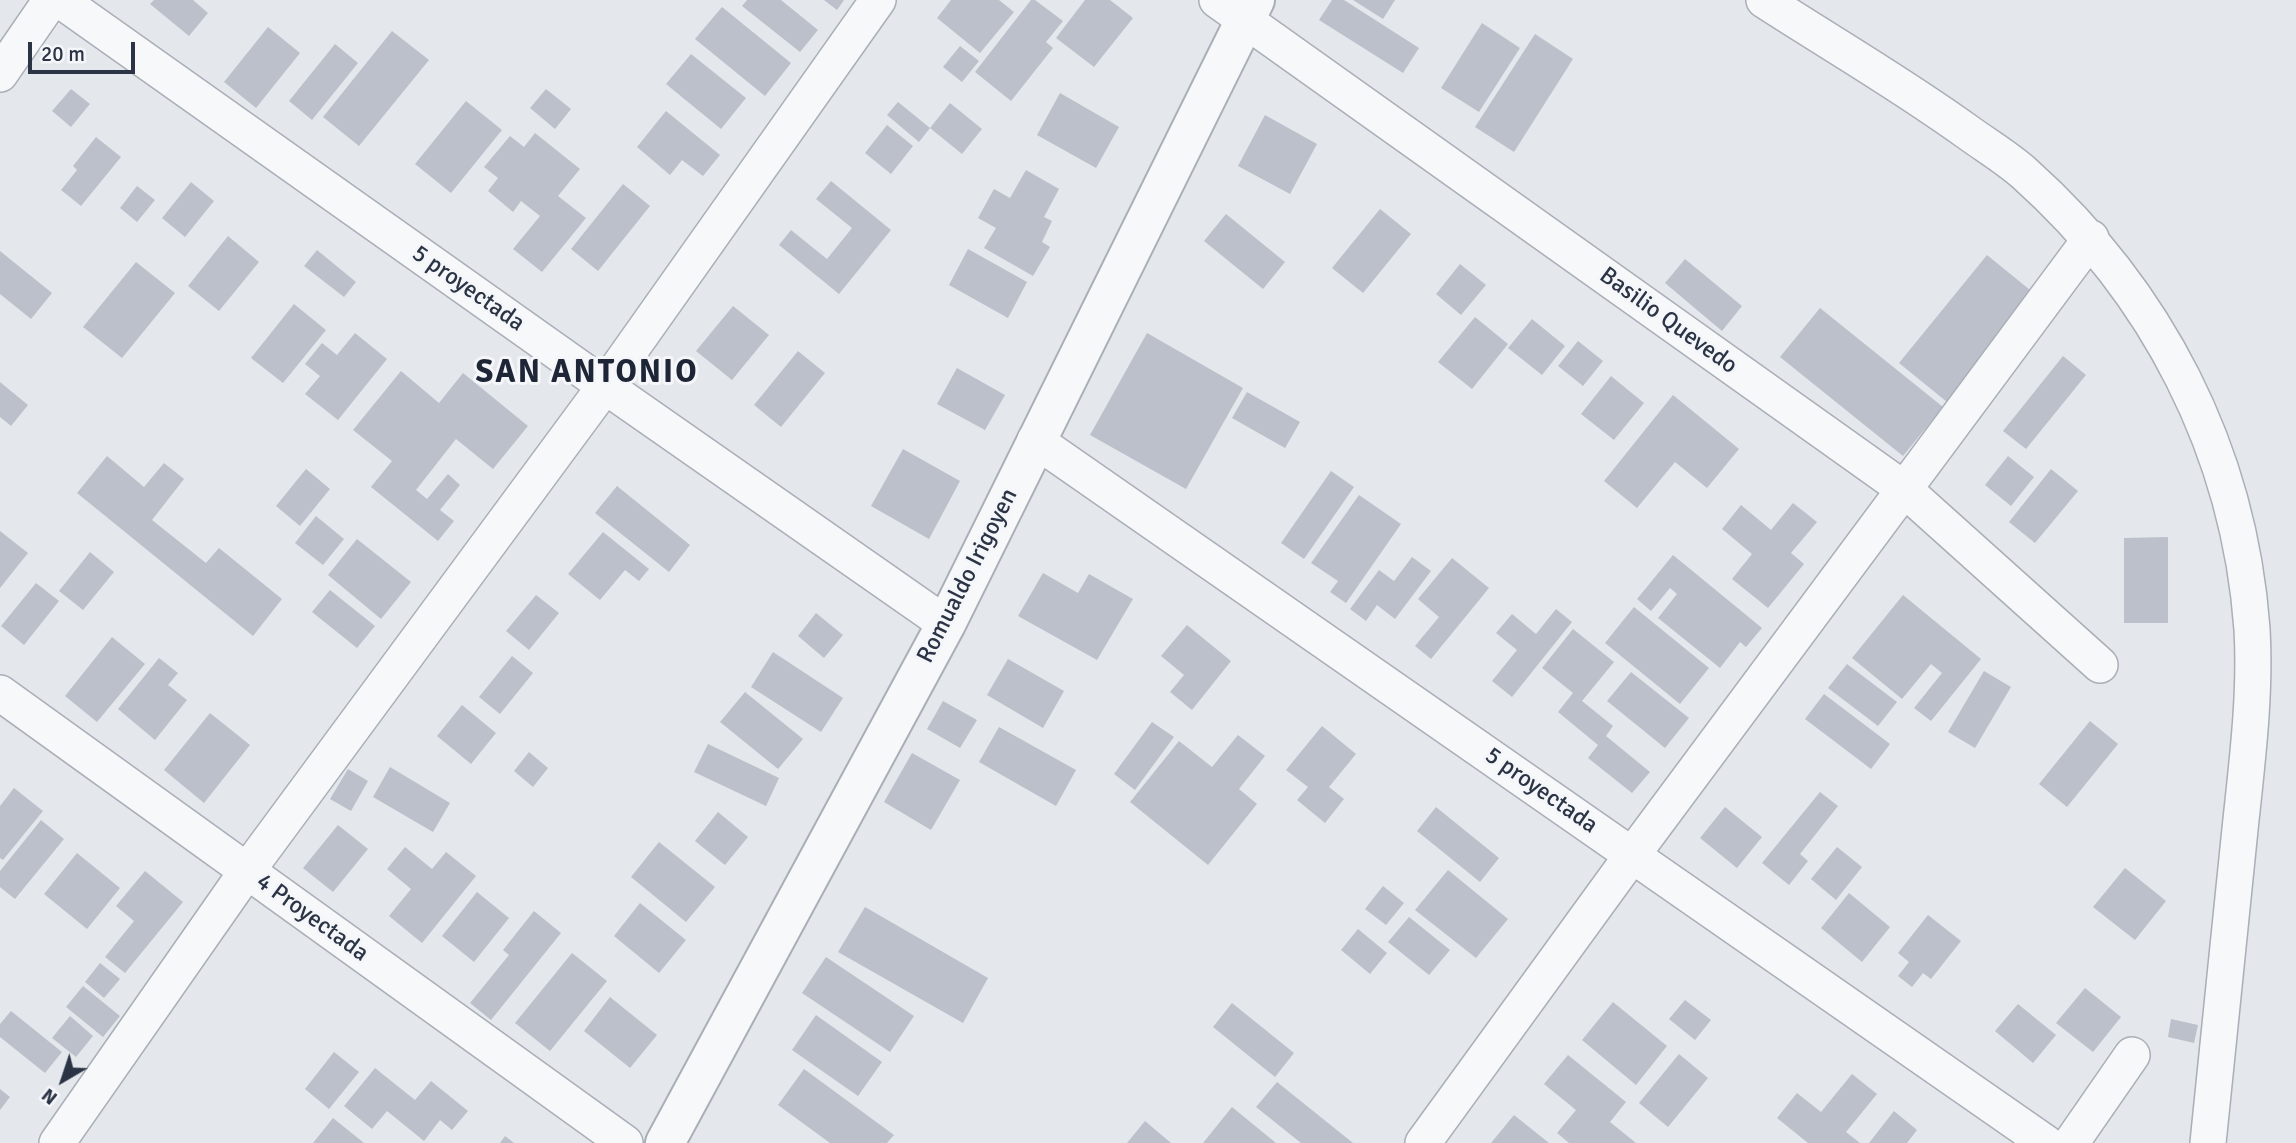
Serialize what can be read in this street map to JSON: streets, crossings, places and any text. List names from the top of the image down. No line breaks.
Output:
{"streets":{"street":["5 proyectada","Basilio Quevedo","Romualdo Irigoyen","4 Proyectada"]},"crossings":[["5 proyectada","Romualdo Irigoyen"],["Basilio Quevedo","Romualdo Irigoyen"]],"districts":["SAN ANTONIO"],"scale_bar":"20 m","north":"bottom left"}
